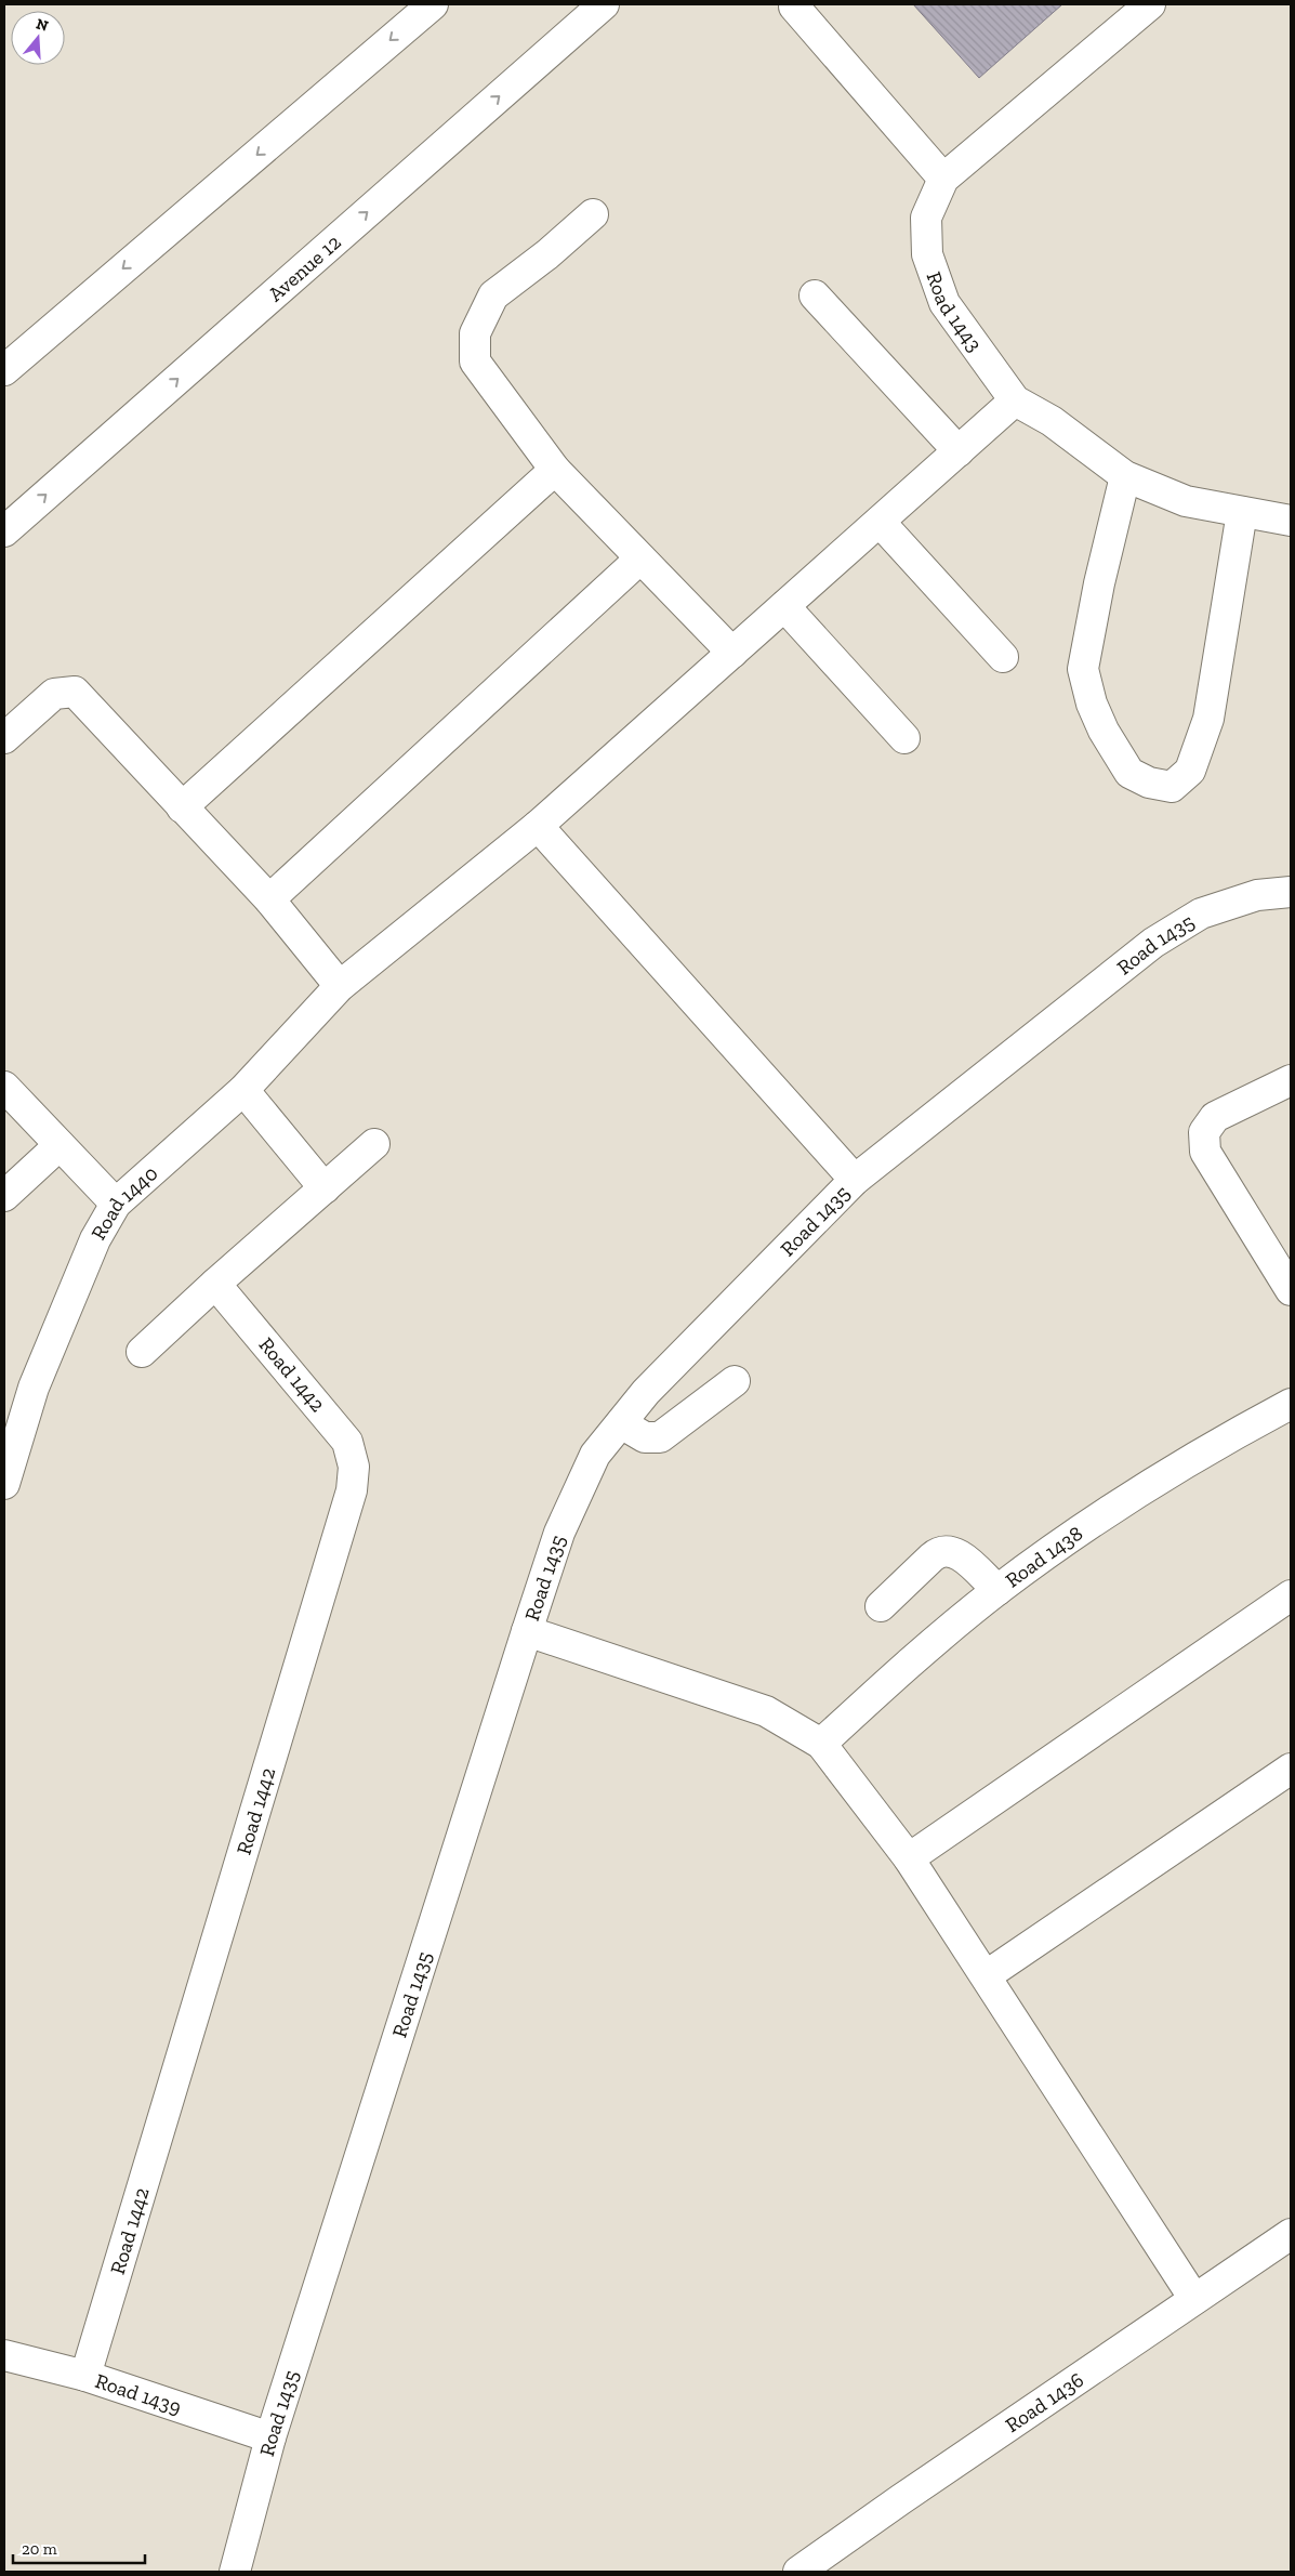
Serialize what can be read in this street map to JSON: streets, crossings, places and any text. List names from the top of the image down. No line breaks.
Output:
{"streets":{"street":["Avenue 12","Road 1443","Road 1435","Road 1440","Road 1442","Road 1438","Road 1439","Road 1436"]},"crossings":[["Road 1443","Road 1440"],["Road 1435","Road 1439"],["Road 1442","Road 1439"]],"scale_bar":"20 m","north":"top"}
